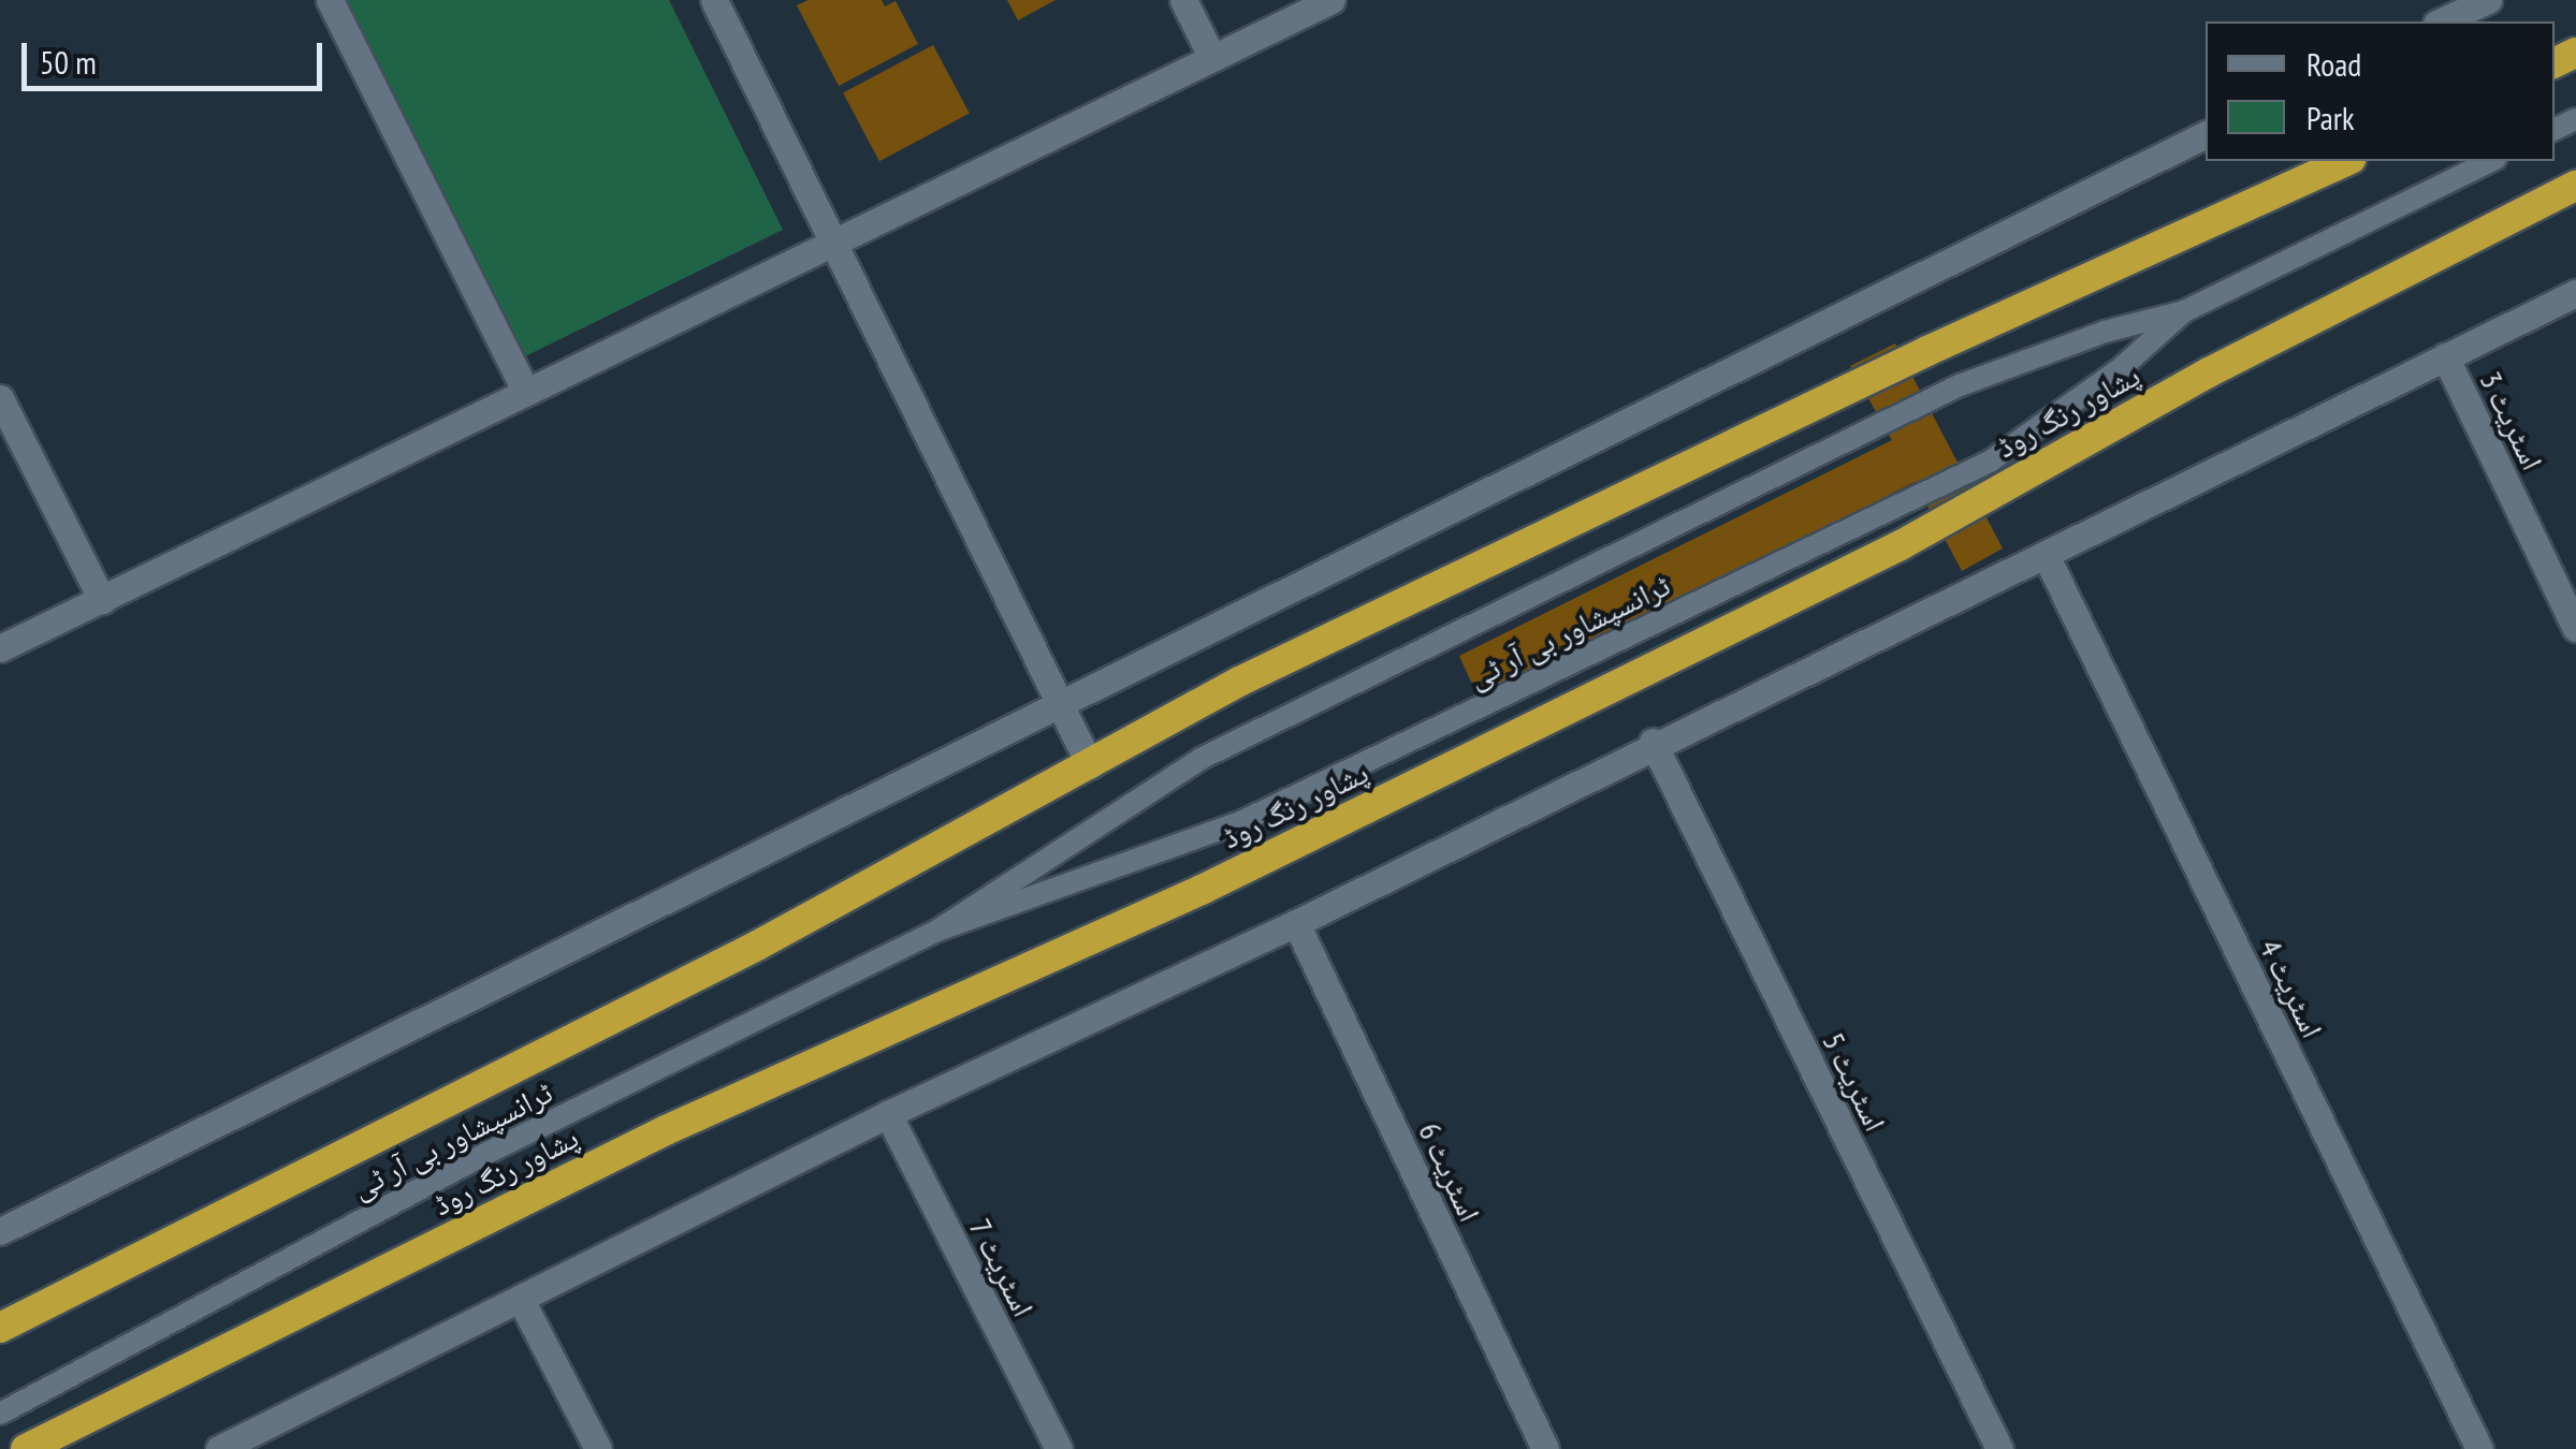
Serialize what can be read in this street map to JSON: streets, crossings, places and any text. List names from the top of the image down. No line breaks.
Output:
{"streets":{"highway":["پشاور رنگ روڈ"],"street":["اسٹریٹ 3","اسٹریٹ 4","اسٹریٹ 5","اسٹریٹ 6","اسٹریٹ 7"],"lane":["ٹرانسپشاور بی آر ٹی"]},"legend":["Road","Park"],"scale_bar":"50 m"}
